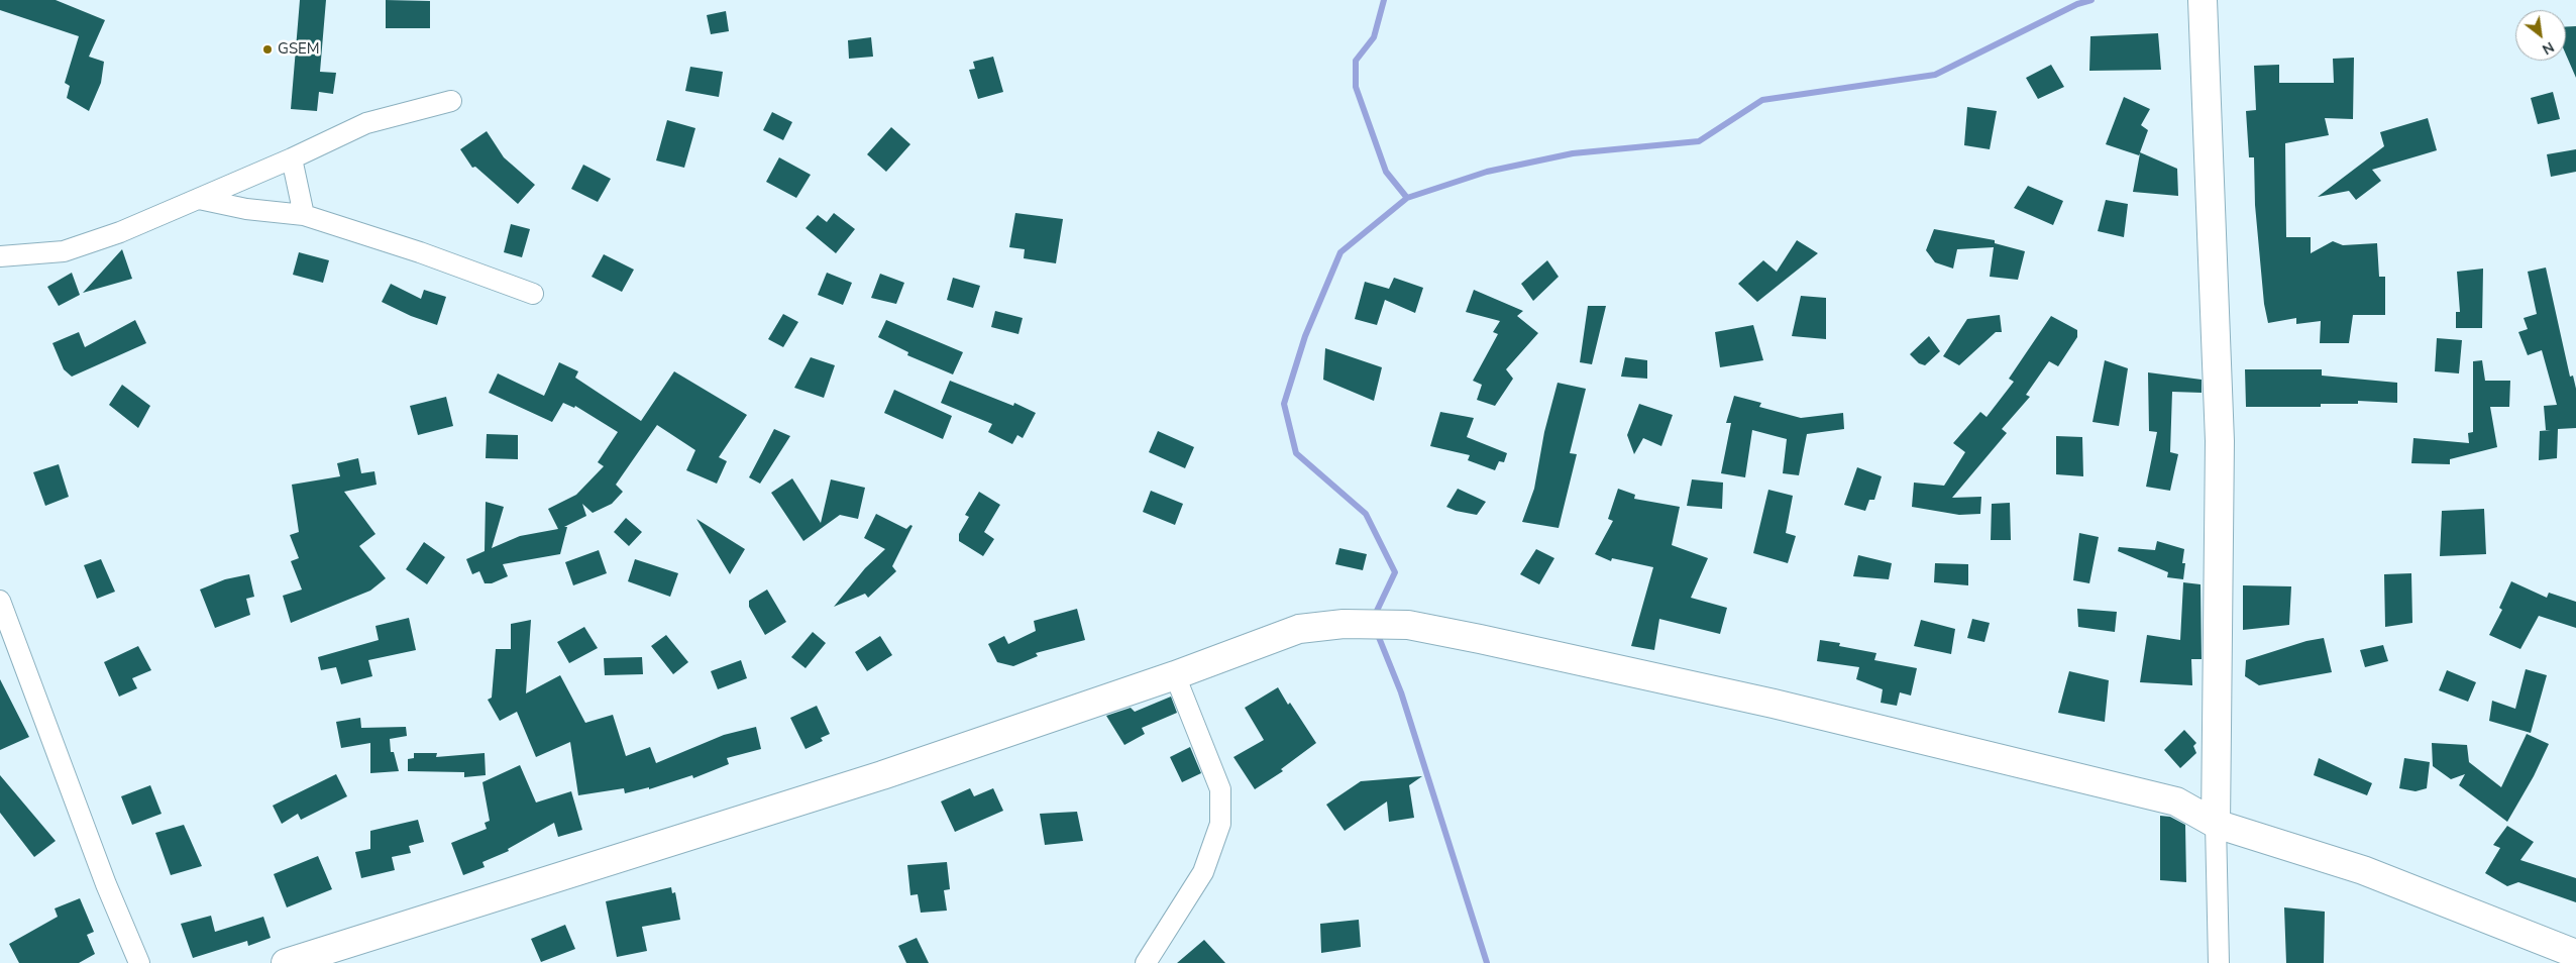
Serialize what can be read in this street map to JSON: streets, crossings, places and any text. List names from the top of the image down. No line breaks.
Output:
{"places":["GSEM"],"north":"bottom right"}
